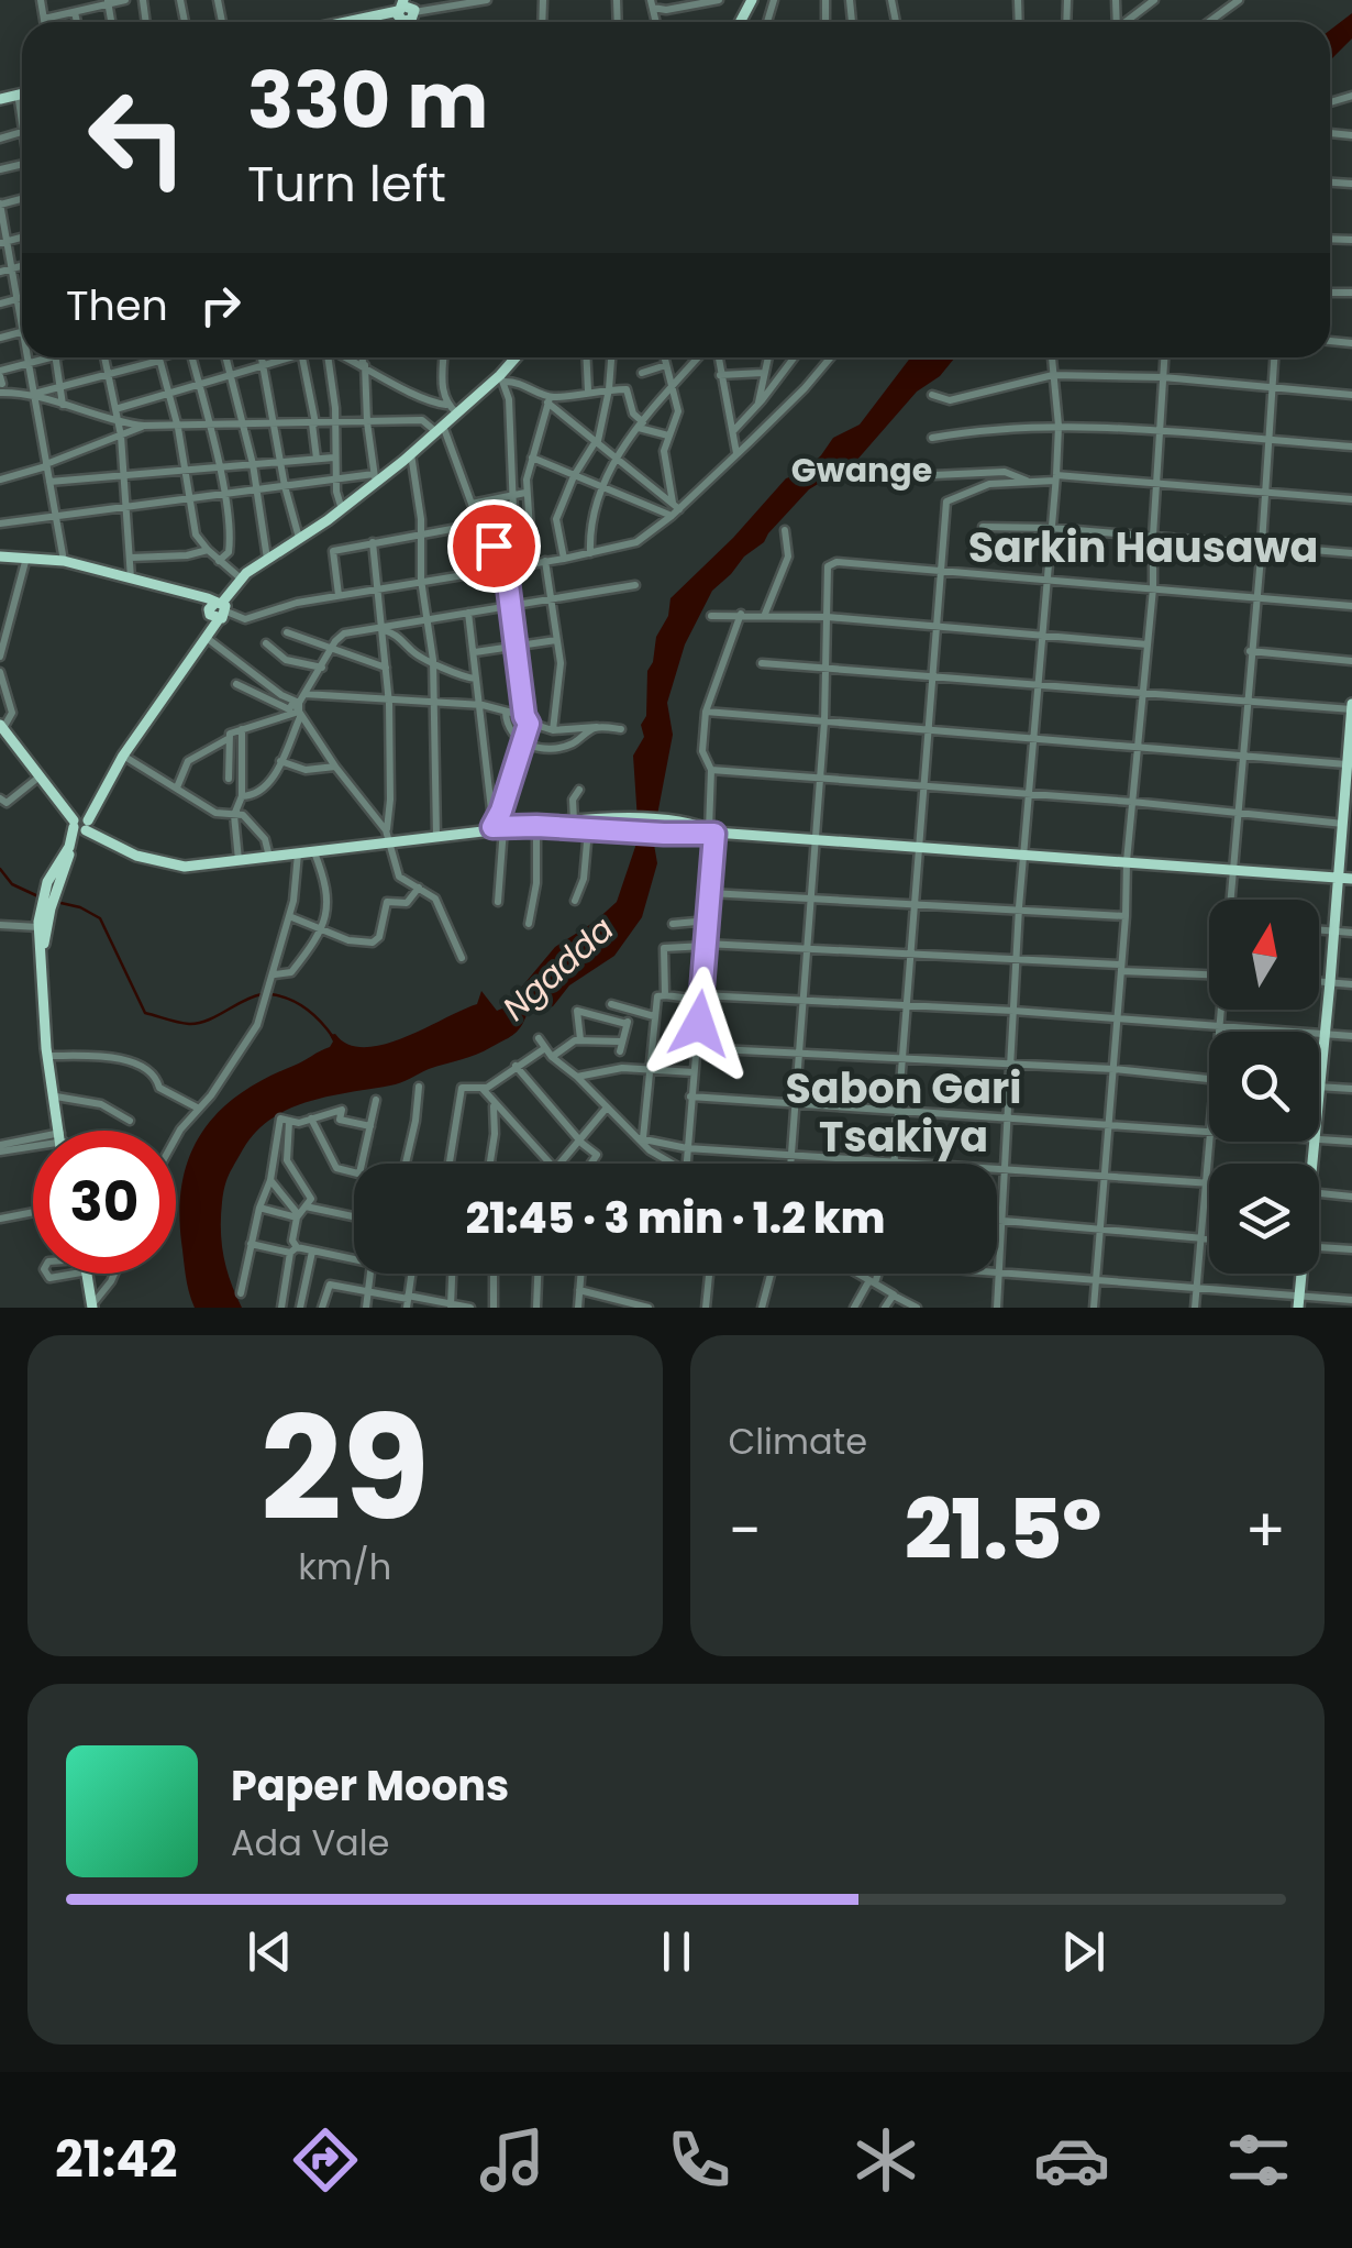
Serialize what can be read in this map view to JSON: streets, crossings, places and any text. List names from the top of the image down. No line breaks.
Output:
{"districts":["Gwange","Sarkin Hausawa","Sabon Gari Tsakiya"],"water":["Ngadda"],"north":"top","page":{"turn":["330 m","Turn left"],"then":"Then","limit":"30","trip":"21:45 · 3 min · 1.2 km","tile":[["29","km/h"],"Climate"],"heat":["−","21.5°","+"],"song":["Paper Moons","Ada Vale"],"tabs":"21:42"}}
